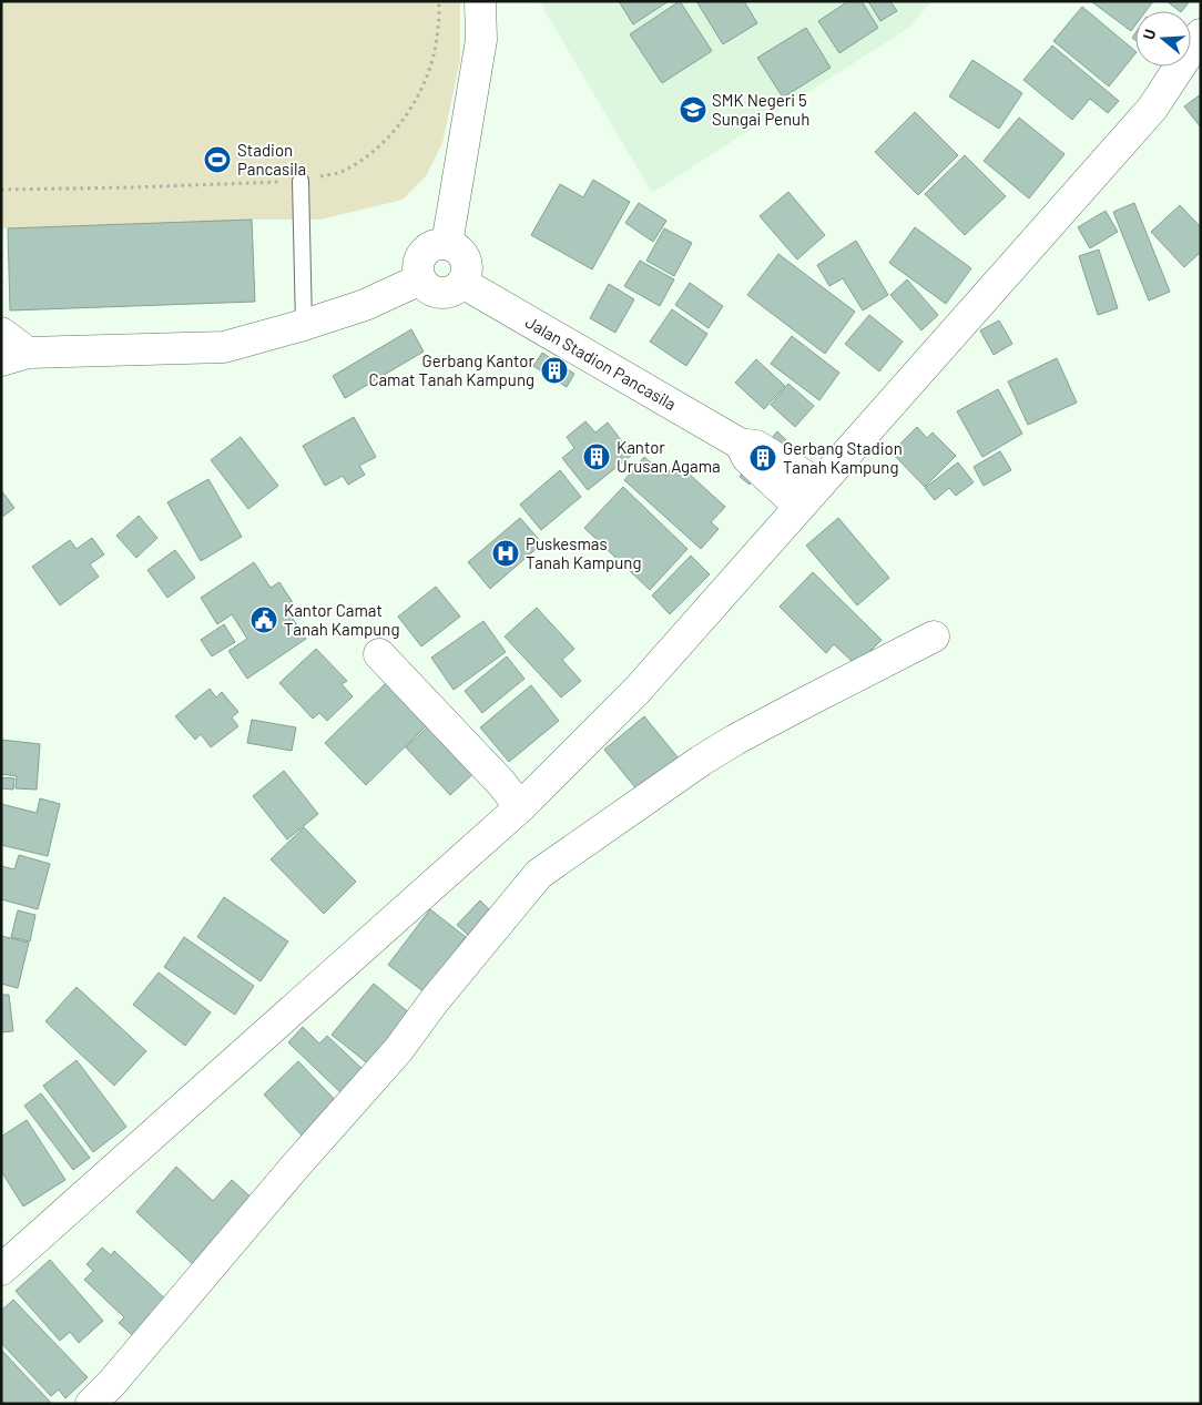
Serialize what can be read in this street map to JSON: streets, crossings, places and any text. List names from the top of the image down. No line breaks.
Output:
{"streets":{"main road":["Jalan Stadion Pancasila"]},"places":{"school or university":["SMK Negeri 5 Sungai Penuh"],"sports":["Stadion Pancasila"],"building":["Gerbang Kantor Camat Tanah Kampung","Kantor Urusan Agama","Gerbang Stadion Tanah Kampung"],"hospital":["Puskesmas Tanah Kampung"],"public building":["Kantor Camat Tanah Kampung"]},"north":"left"}
